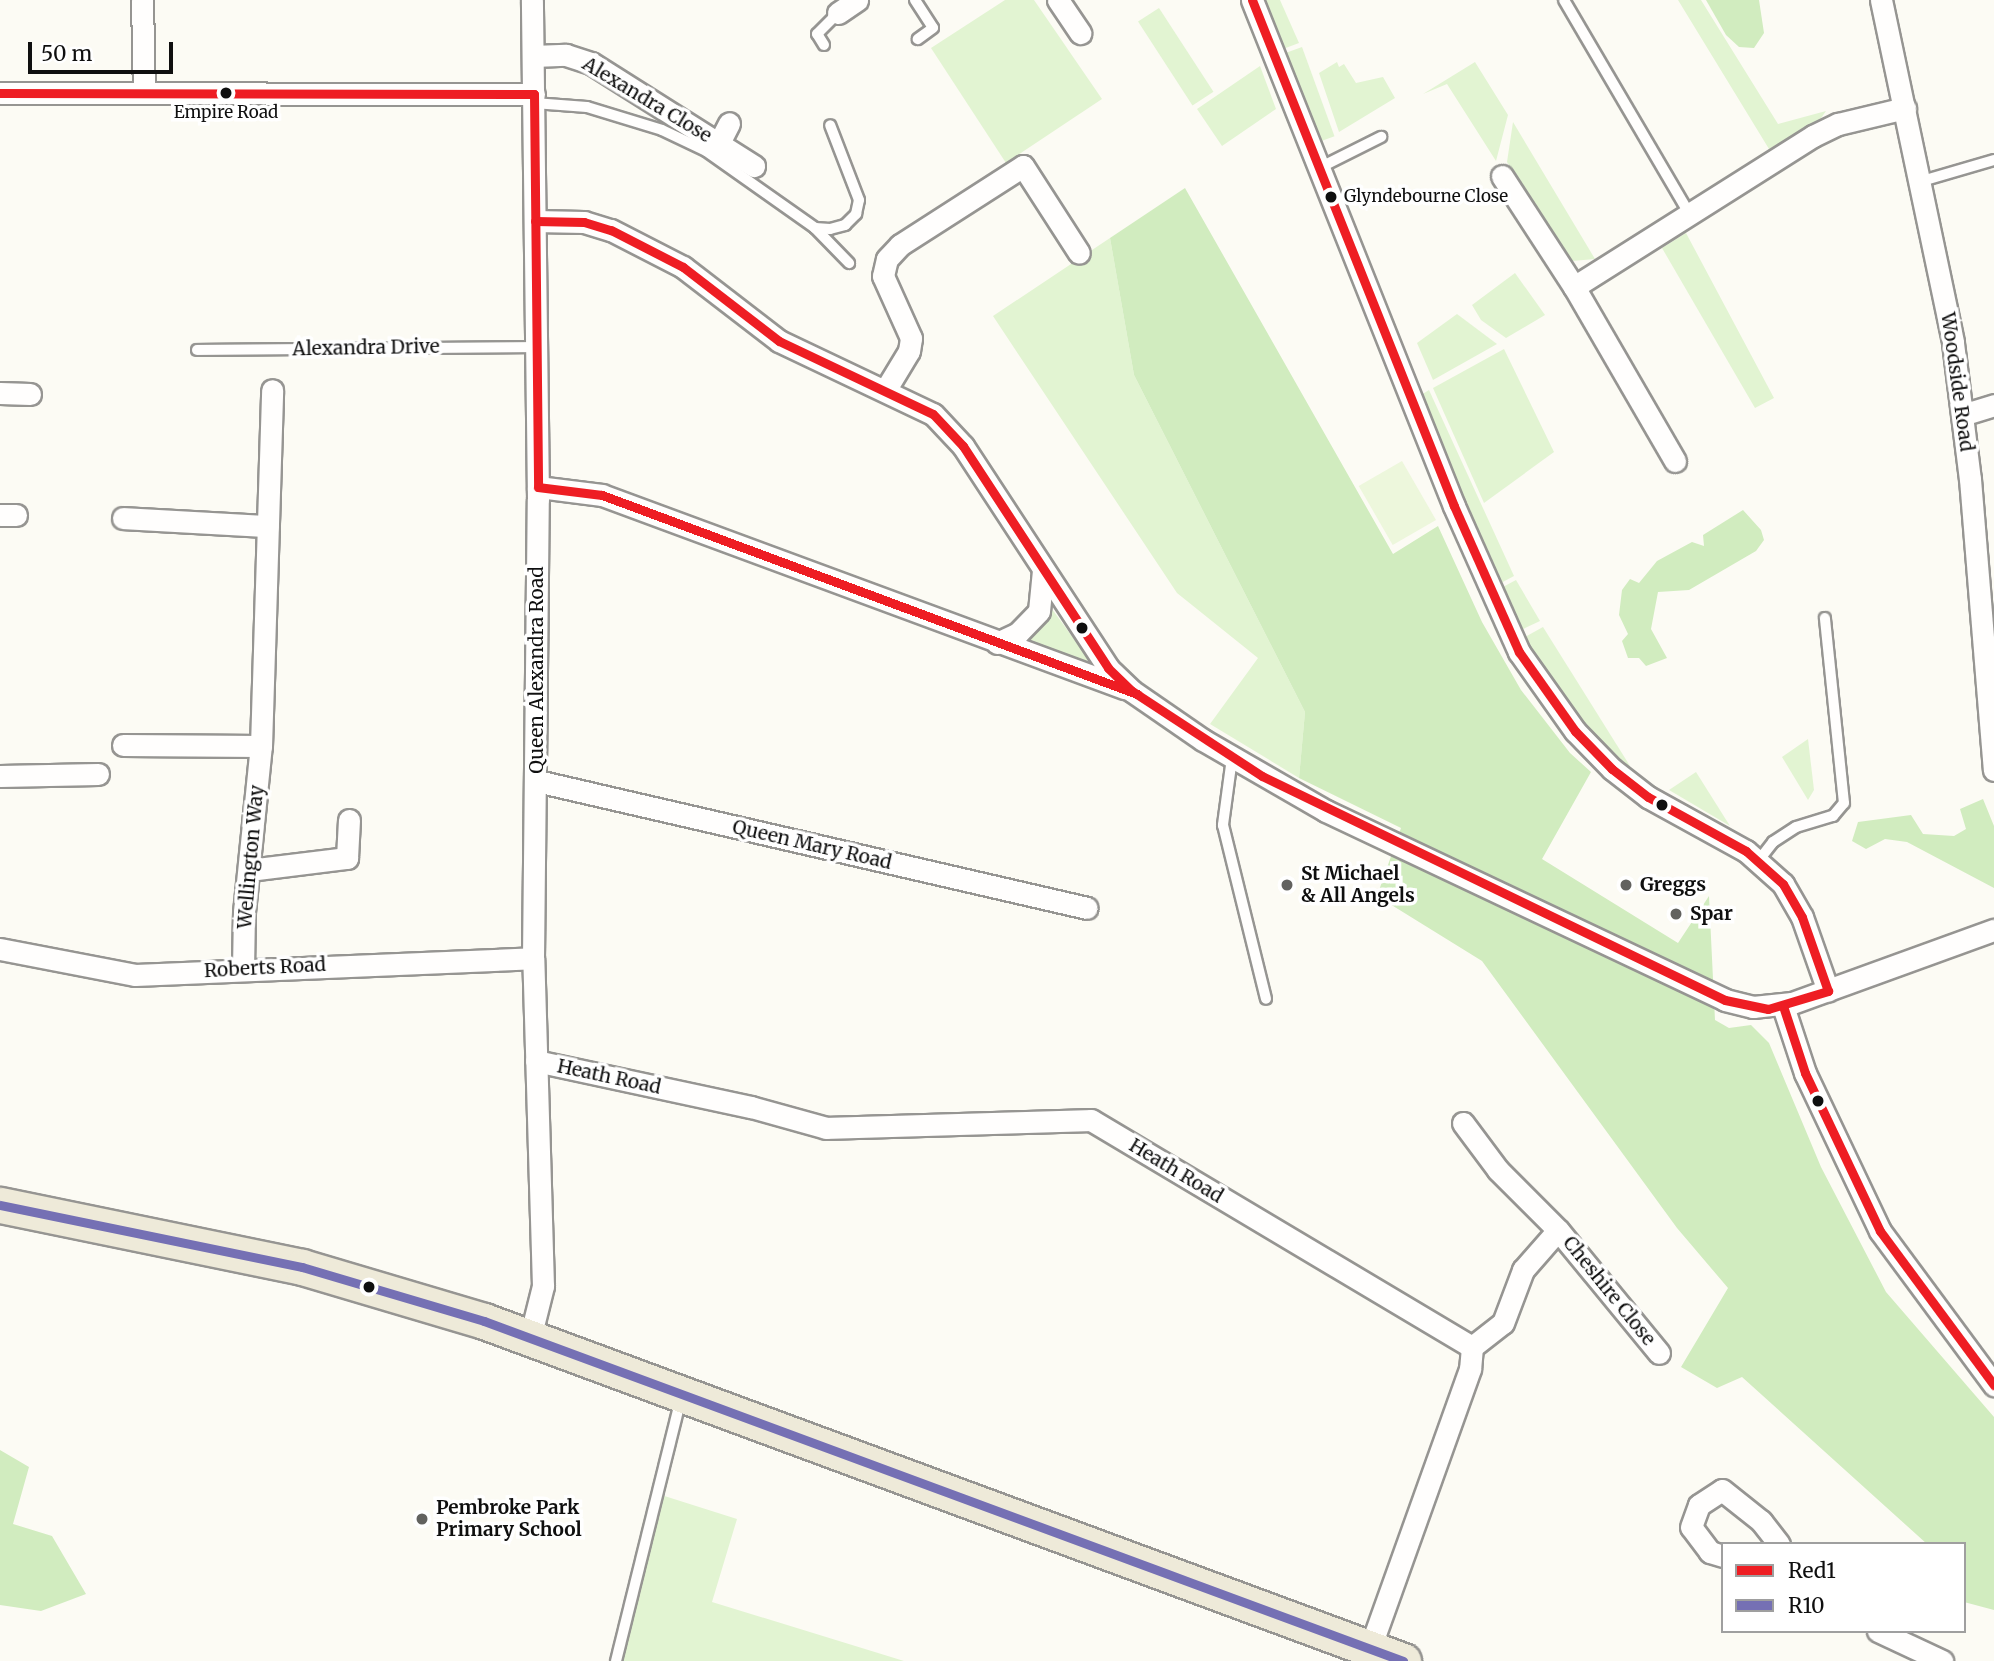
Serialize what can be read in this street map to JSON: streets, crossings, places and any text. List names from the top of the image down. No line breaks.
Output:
{"streets":{"street":["Alexandra Close","Woodside Road","Queen Alexandra Road","Queen Mary Road","Wellington Way","Roberts Road","Heath Road","Cheshire Close"],"lane":["Alexandra Drive"]},"crossings":[["Alexandra Close","Queen Alexandra Road"],["Alexandra Drive","Queen Alexandra Road"],["Queen Alexandra Road","Queen Mary Road"],["Queen Alexandra Road","Roberts Road"],["Queen Alexandra Road","Heath Road"],["Wellington Way","Roberts Road"],["Heath Road","Cheshire Close"]],"places":["Empire Road","Glyndebourne Close","St Michael & All Angels","Greggs","Spar","Pembroke Park Primary School"],"lines":["transit line Red1","transit line R10"],"legend":["Red1","R10"],"scale_bar":"50 m"}
